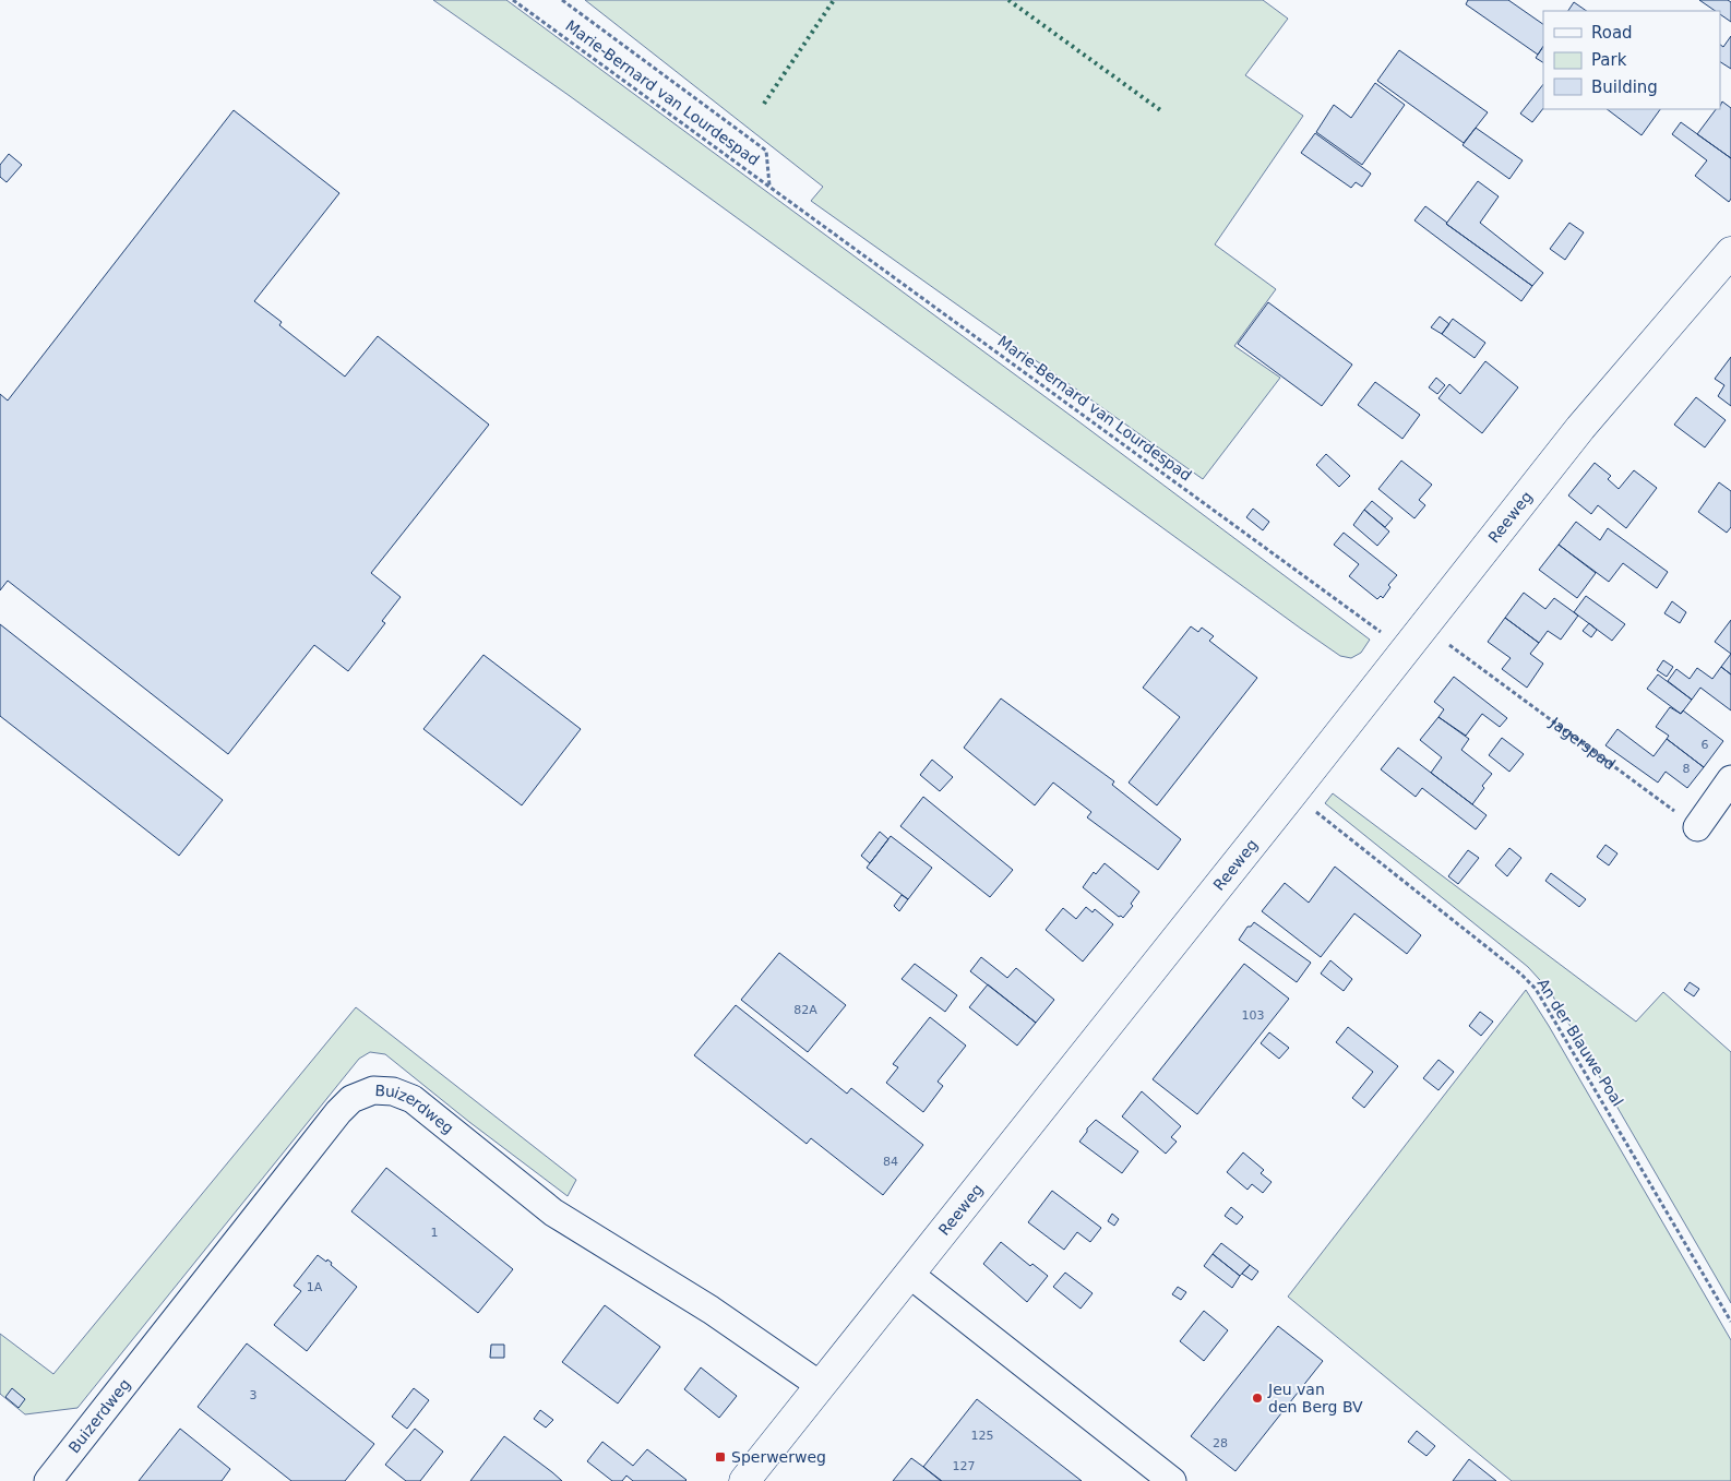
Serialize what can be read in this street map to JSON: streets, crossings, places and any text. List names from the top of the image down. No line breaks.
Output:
{"streets":{"street":["Reeweg","Buizerdweg"],"path":["Marie-Bernard van Lourdespad","Jagerspad","An der Blauwe Poal"]},"crossings":[["Marie-Bernard van Lourdespad","Reeweg"],["Reeweg","Jagerspad"],["Reeweg","An der Blauwe Poal"],["Reeweg","Buizerdweg"]],"places":{"other":["Jeu van den Berg BV"],"transit":["Sperwerweg"]},"house_numbers":["6","8","82A","103","84","1","1A","3","125","28","127"],"legend":["Road","Park","Building"]}
